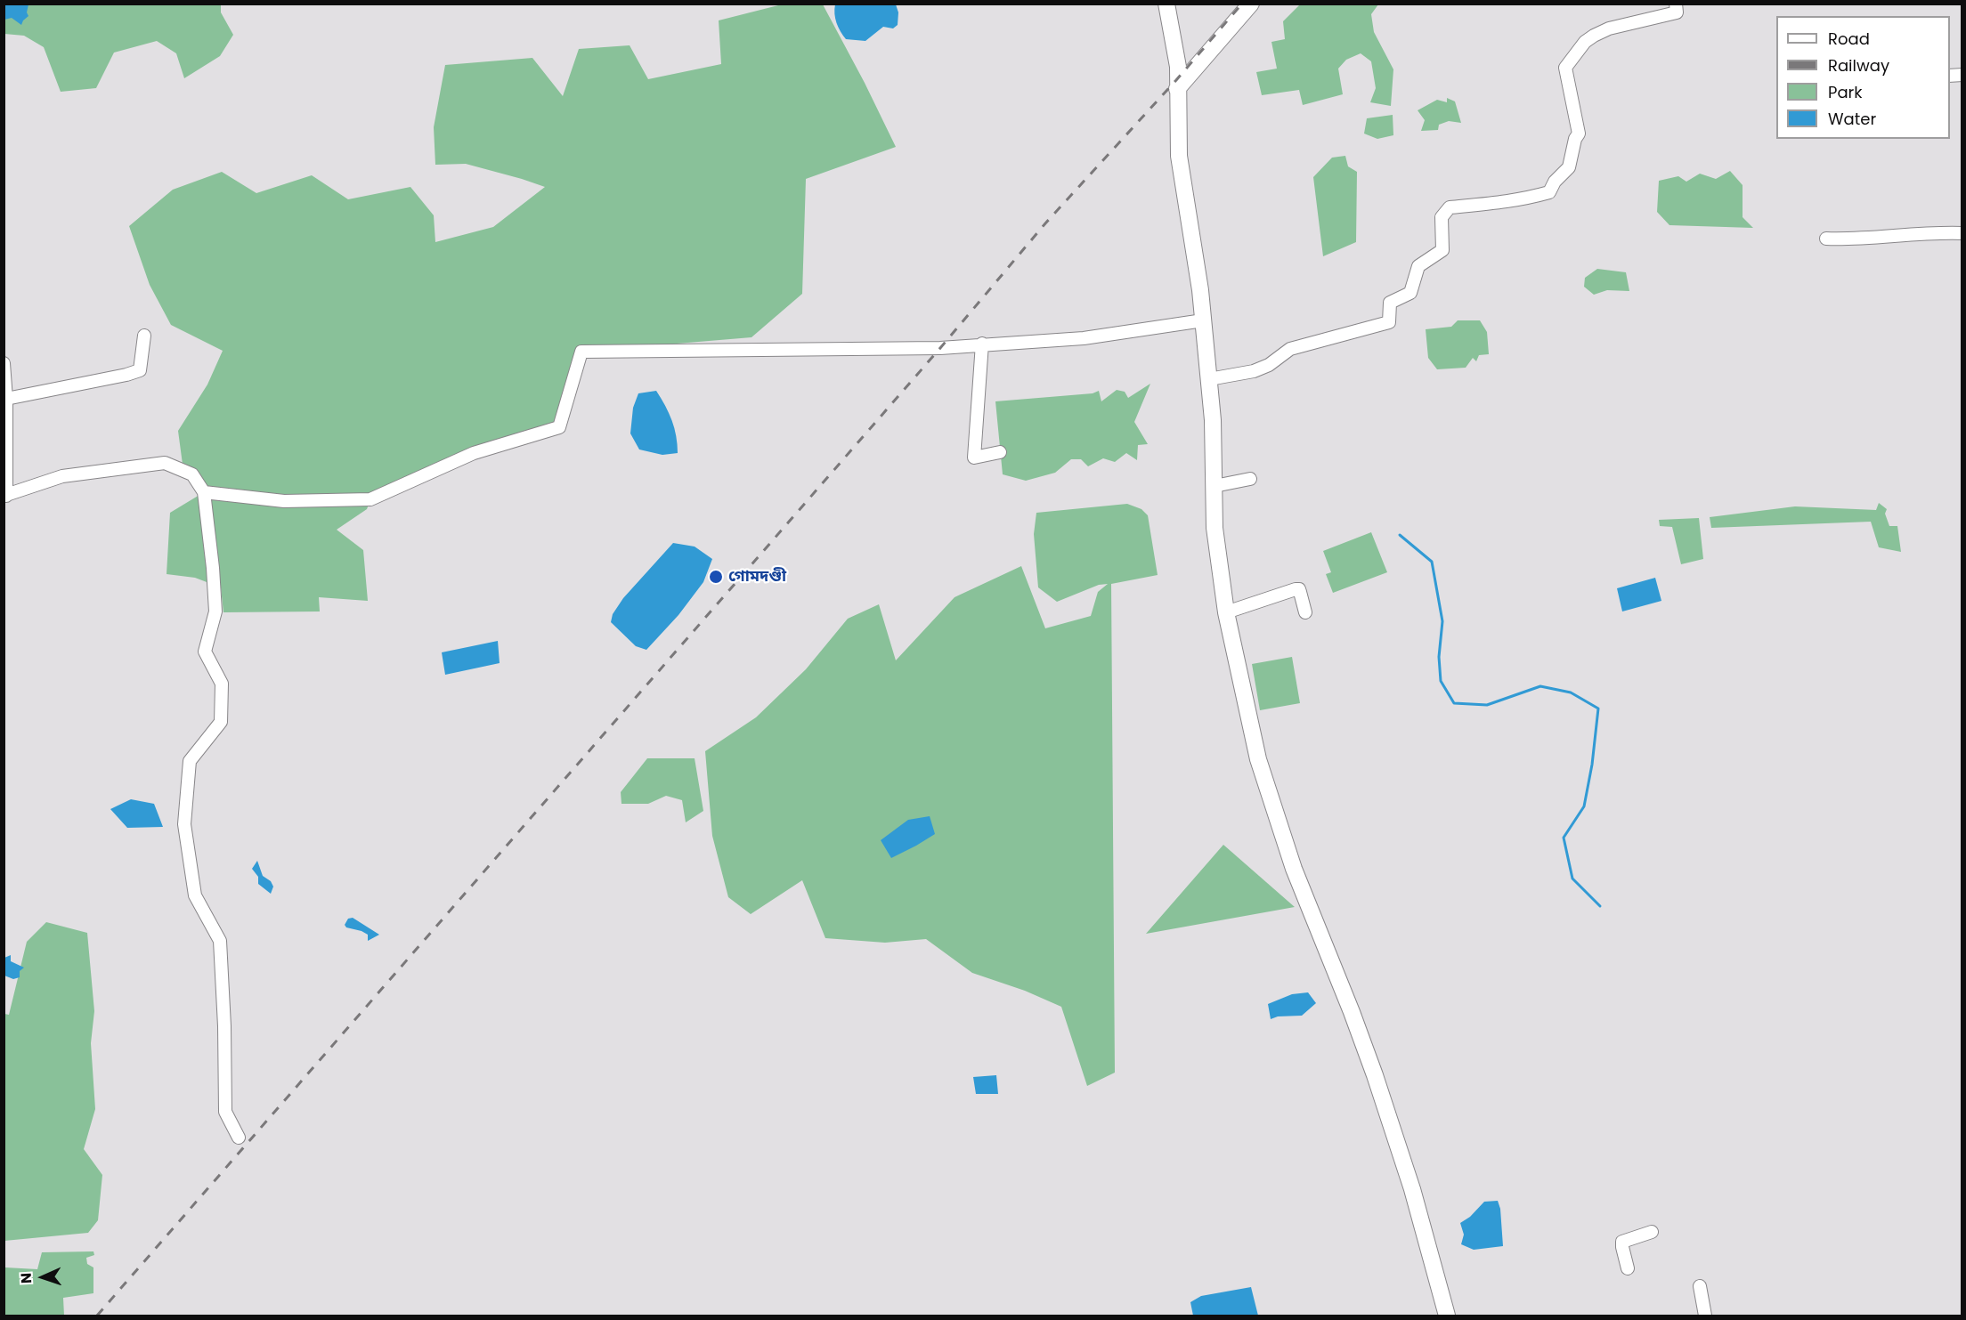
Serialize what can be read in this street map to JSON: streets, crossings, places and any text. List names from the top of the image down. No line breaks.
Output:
{"places":["গোমদণ্ডী"],"legend":["Road","Railway","Park","Water"],"north":"left"}
